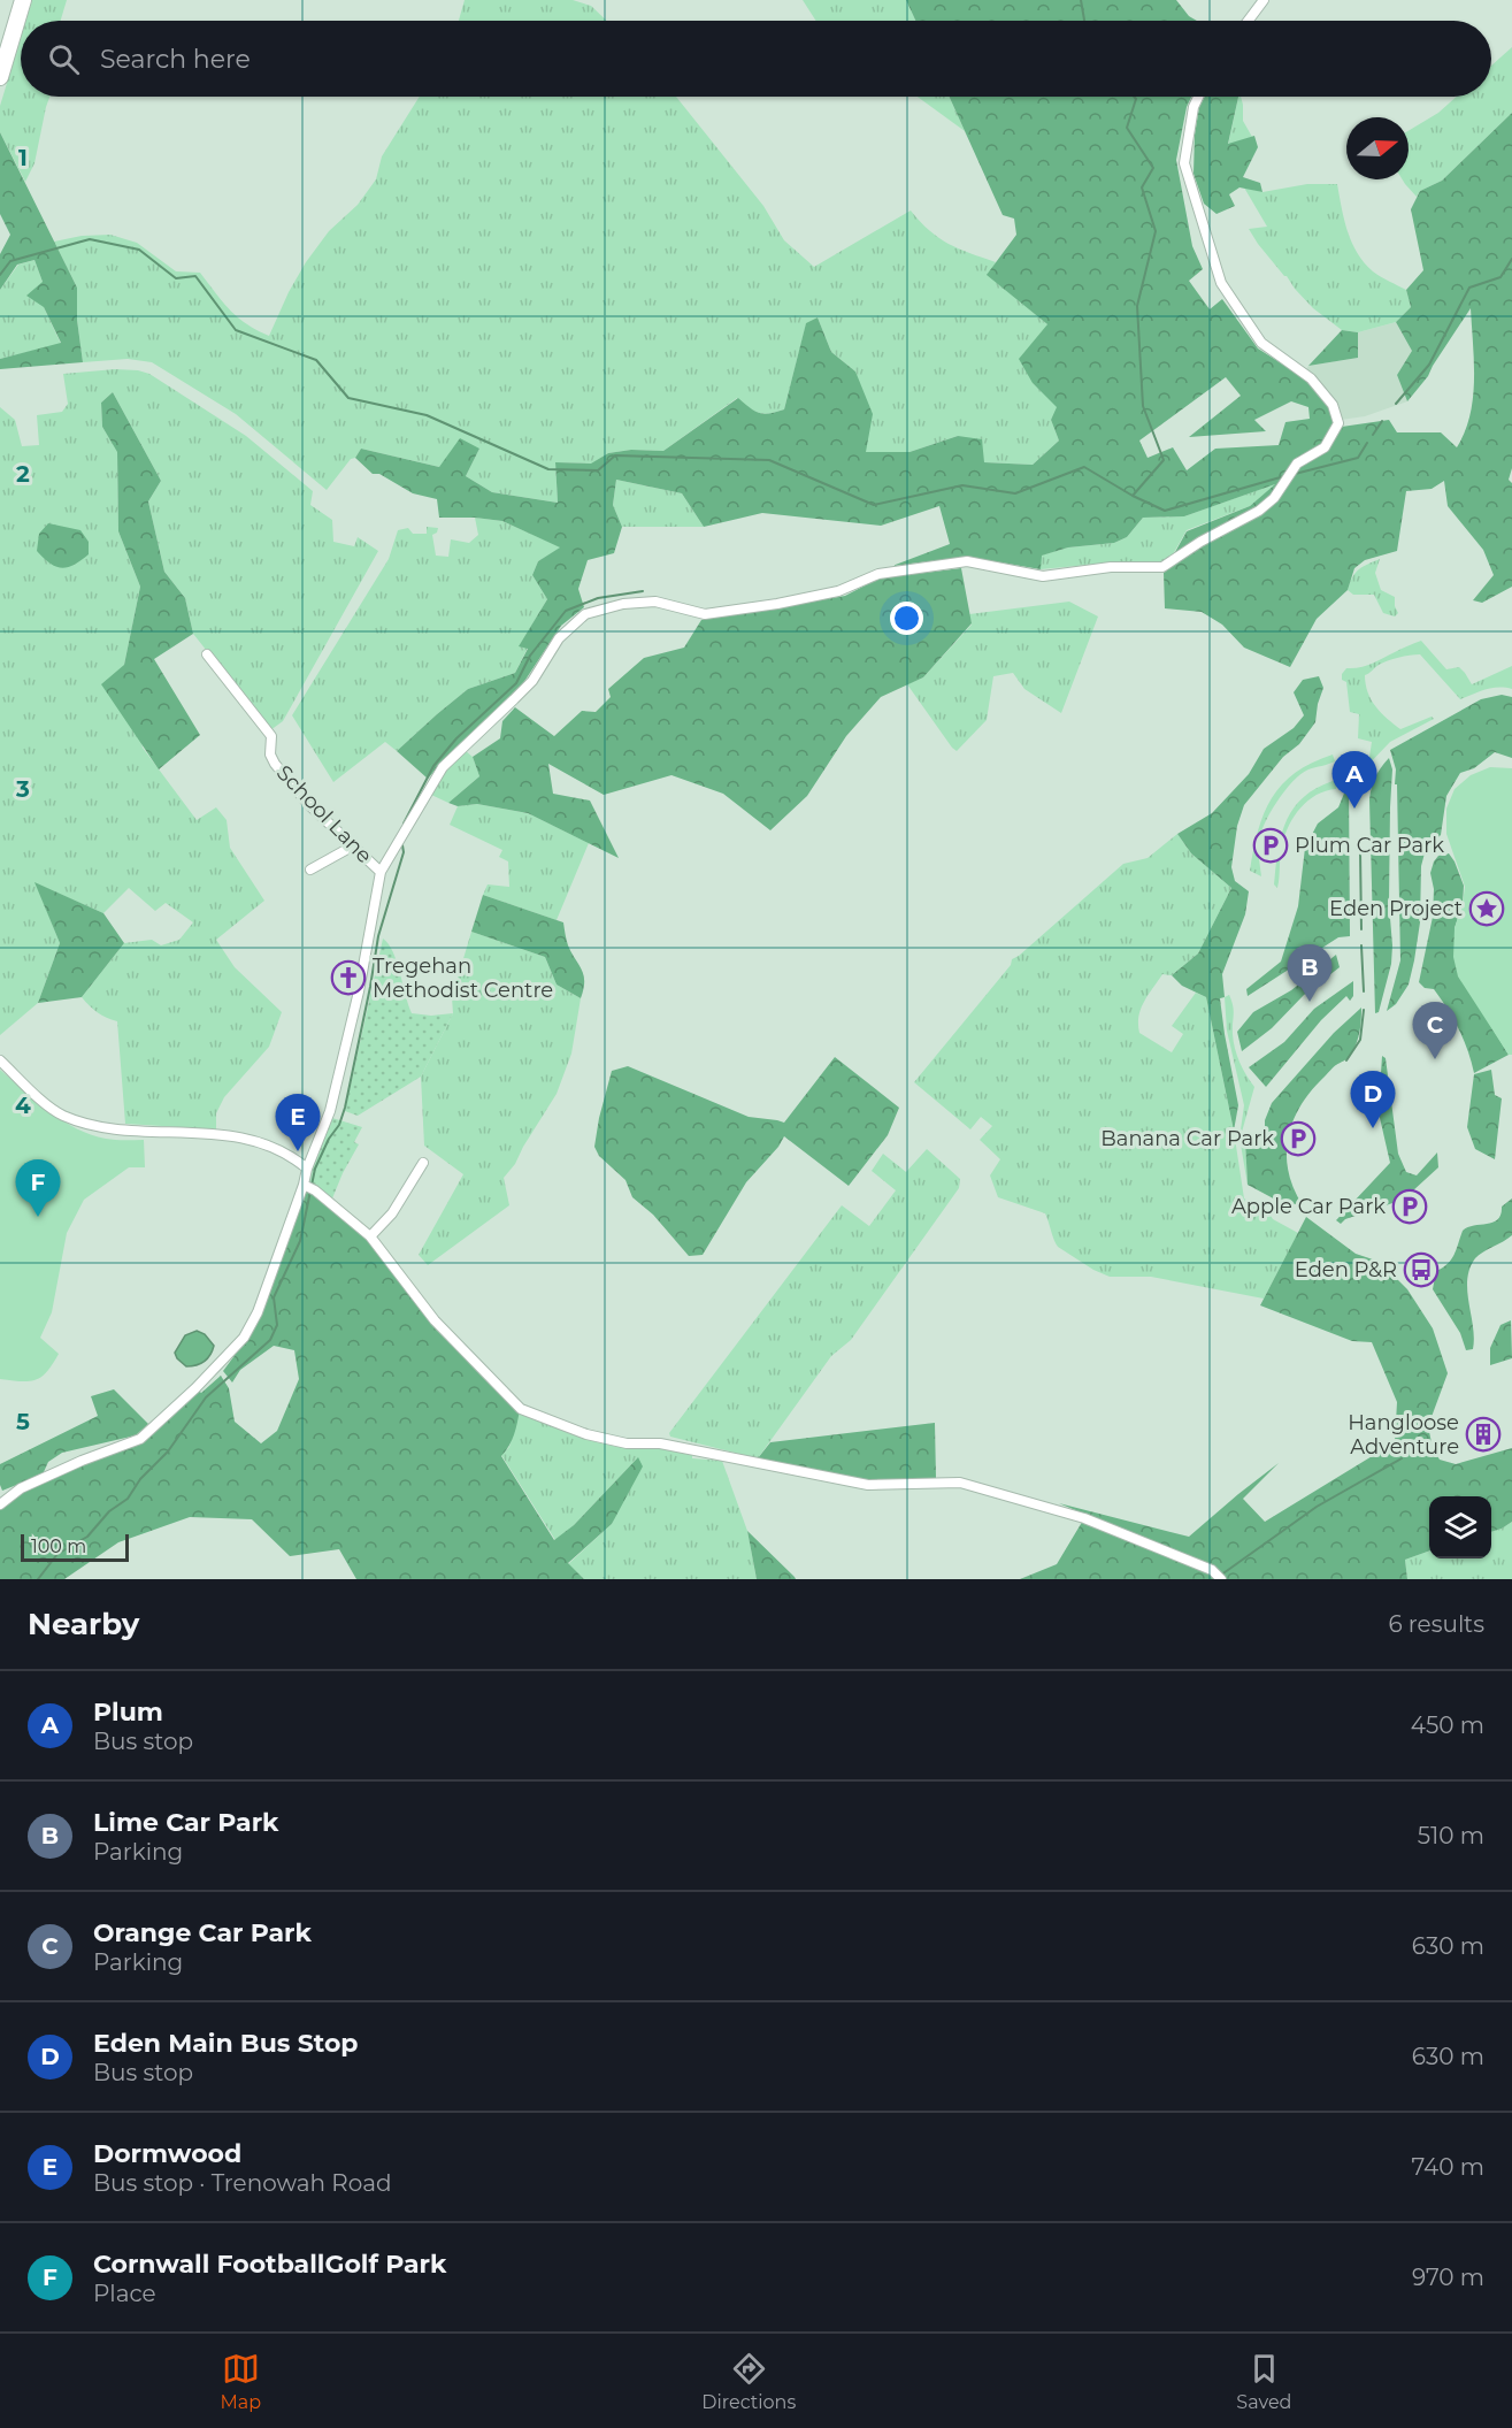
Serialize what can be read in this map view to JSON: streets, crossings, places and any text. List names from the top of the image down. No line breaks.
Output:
{"streets":{"street":["School Lane"]},"places":{"parking":["Plum Car Park","Banana Car Park","Apple Car Park"],"place":["Eden Project"],"church":["Tregehan Methodist Centre"],"bus stop":["Eden P&R"],"building":["Hangloose Adventure"]},"scale_bar":"100 m","north":"right","page":{"search":"Search here","pins":["A","B","C","D","E","F"],"scale":"100 m","heading":["Nearby","6 results"],"list":[{"mark":"A","name":"Plum","note":"Bus stop","value":"450 m"},{"mark":"B","name":"Lime Car Park","note":"Parking","value":"510 m"},{"mark":"C","name":"Orange Car Park","note":"Parking","value":"630 m"},{"mark":"D","name":"Eden Main Bus Stop","note":"Bus stop","value":"630 m"},{"mark":"E","name":"Dormwood","note":"Bus stop · Trenowah Road","value":"740 m"},{"mark":"F","name":"Cornwall FootballGolf Park","note":"Place","value":"970 m"}],"nav":["Map","Directions","Saved"]},"grid":{"rows":["1","2","3","4","5"]}}
